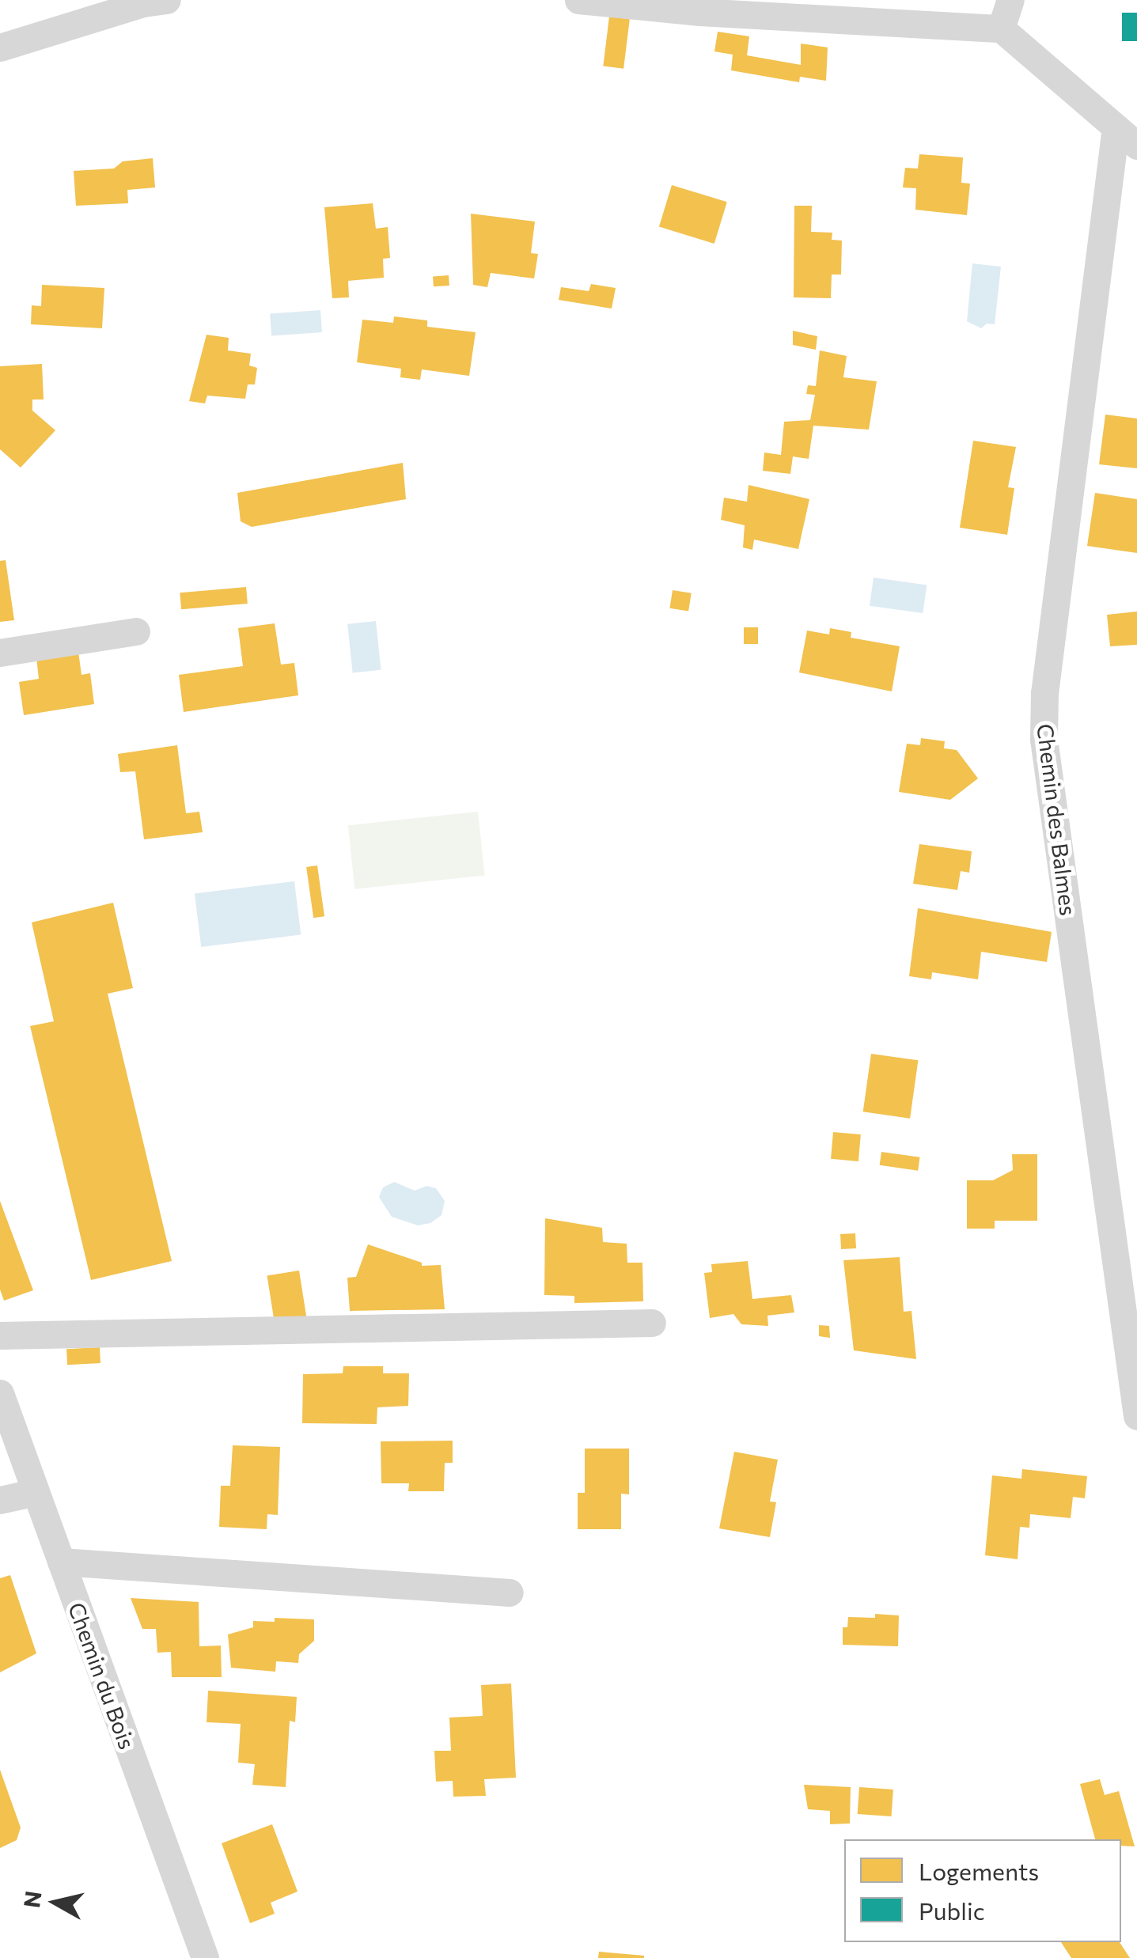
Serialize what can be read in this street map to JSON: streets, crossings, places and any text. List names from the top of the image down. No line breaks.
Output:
{"streets":{"street":["Chemin des Balmes","Chemin du Bois"]},"legend":["Logements","Public"],"north":"left"}
